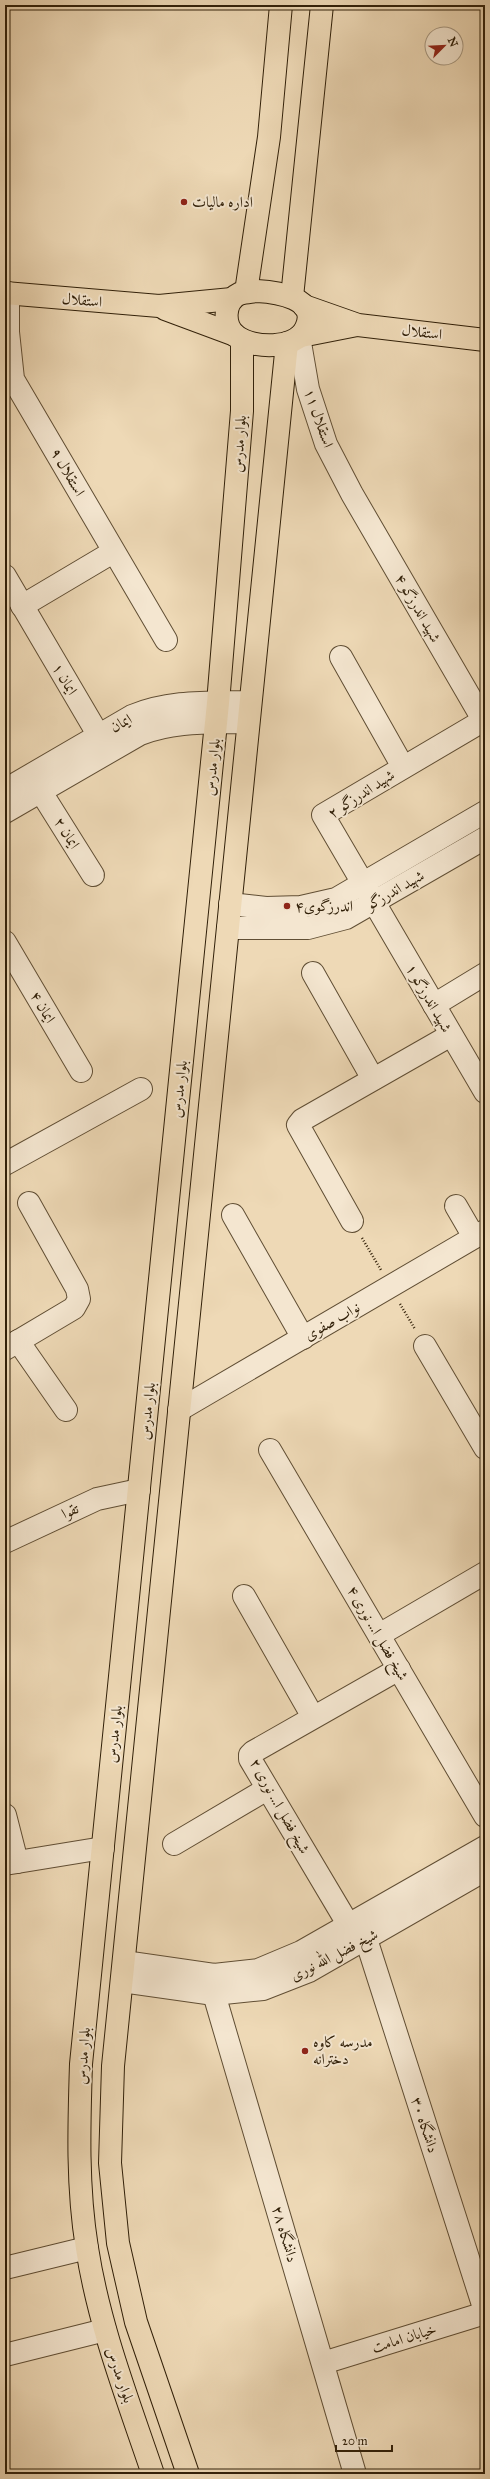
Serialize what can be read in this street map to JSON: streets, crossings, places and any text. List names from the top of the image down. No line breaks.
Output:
{"streets":{"main road":["استقلال","بلوار مدرس"],"street":["استقلال ۱۱","استقلال ۹","شهید اندرزگو ۴","ایمان ۱","ایمان","شهید اندرزگو ۲","ایمان ۲","شهید اندرزگو","شهید اندرزگو ۱","ایمان ۴","نواب صفوی","تقوا","شیخ فضل ا... نوری ۴","شیخ فضل ا... نوری ۲","شیخ فضل الله نوری","دانشگاه ۳۰","دانشگاه ۲۸","خیابان امامت"]},"crossings":[["استقلال","استقلال ۱۱"],["استقلال","بلوار مدرس"],["استقلال","استقلال ۹"],["استقلال ۱۱","بلوار مدرس"],["استقلال ۱۱","شهید اندرزگو ۴"],["بلوار مدرس","ایمان"],["بلوار مدرس","شهید اندرزگو"],["بلوار مدرس","نواب صفوی"],["بلوار مدرس","تقوا"],["بلوار مدرس","شیخ فضل الله نوری"],["شهید اندرزگو ۴","شهید اندرزگو ۲"],["ایمان ۱","ایمان"],["ایمان","ایمان ۲"],["شهید اندرزگو ۲","شهید اندرزگو"],["شهید اندرزگو ۲","شهید اندرزگو ۱"],["شهید اندرزگو","شهید اندرزگو ۱"],["شیخ فضل ا... نوری ۴","شیخ فضل ا... نوری ۲"],["شیخ فضل ا... نوری ۲","شیخ فضل الله نوری"],["شیخ فضل ا... نوری ۲","دانشگاه ۳۰"],["شیخ فضل الله نوری","دانشگاه ۳۰"],["شیخ فضل الله نوری","دانشگاه ۲۸"],["دانشگاه ۳۰","خیابان امامت"],["دانشگاه ۲۸","خیابان امامت"]],"places":["اداره مالیات","اندرزگوی۴","مدرسه کاوه دخترانه"],"scale_bar":"20 m","north":"top right"}
